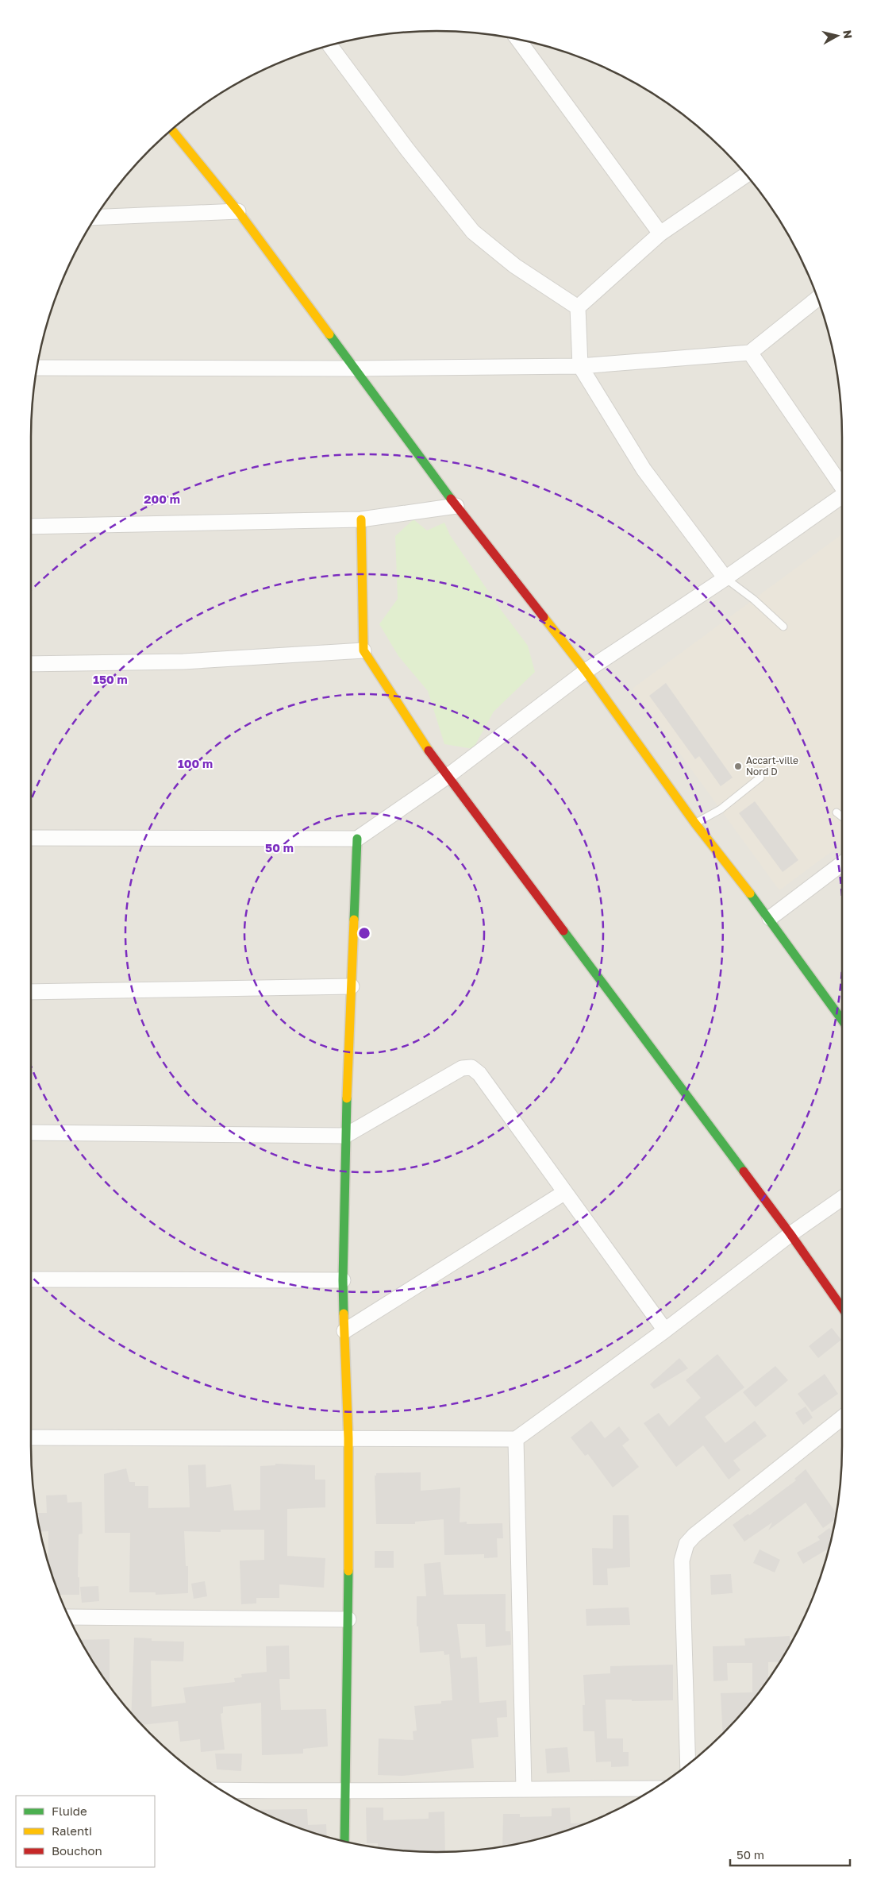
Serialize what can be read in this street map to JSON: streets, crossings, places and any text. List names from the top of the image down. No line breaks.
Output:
{"places":["Accart-ville Nord D"],"legend":["Fluide","Ralenti","Bouchon"],"scale_bar":"50 m","north":"right","rings":["200 m","150 m","100 m","50 m"]}
